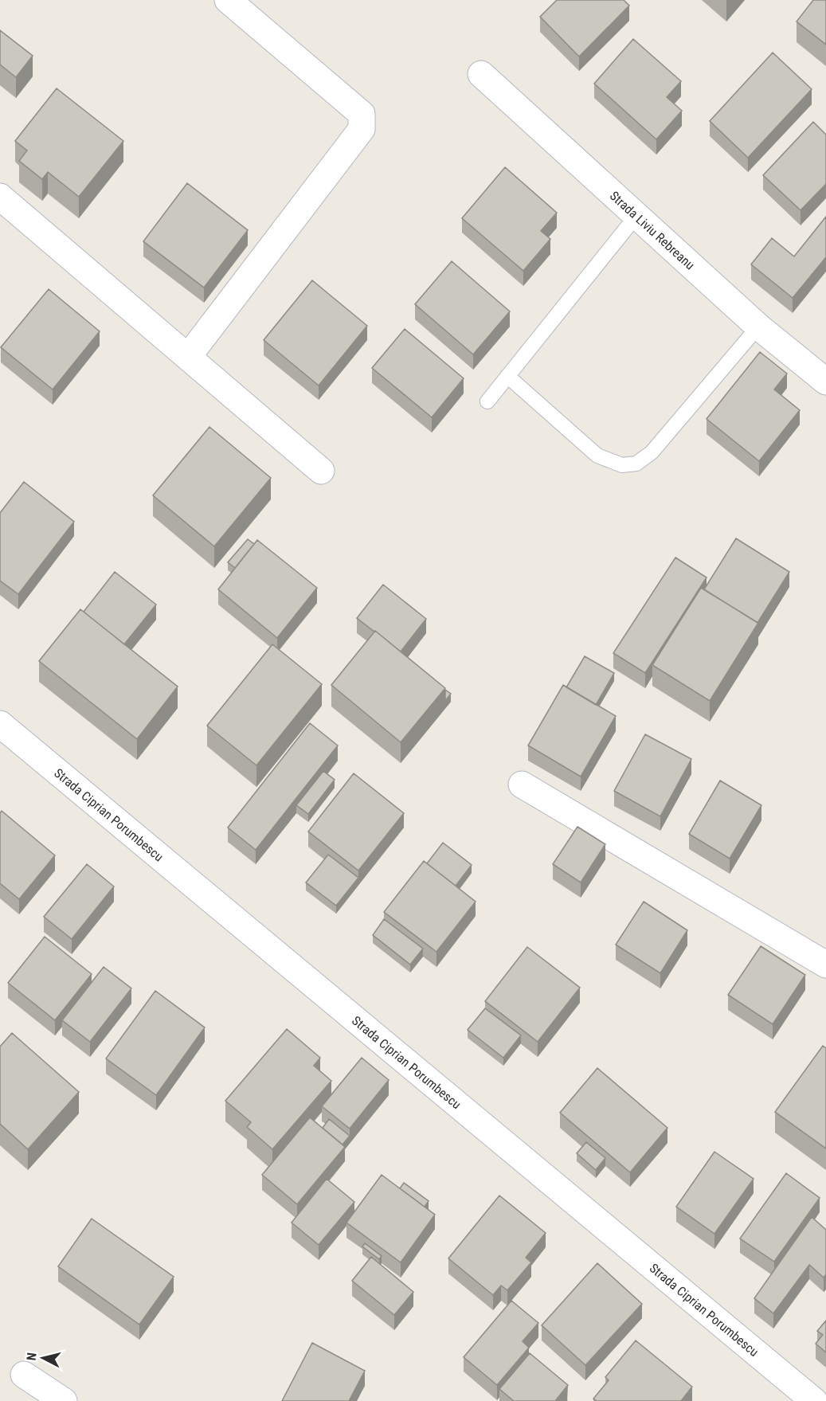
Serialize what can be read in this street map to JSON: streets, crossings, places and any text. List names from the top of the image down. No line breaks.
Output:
{"streets":{"street":["Strada Liviu Rebreanu","Strada Ciprian Porumbescu"]},"north":"left"}
